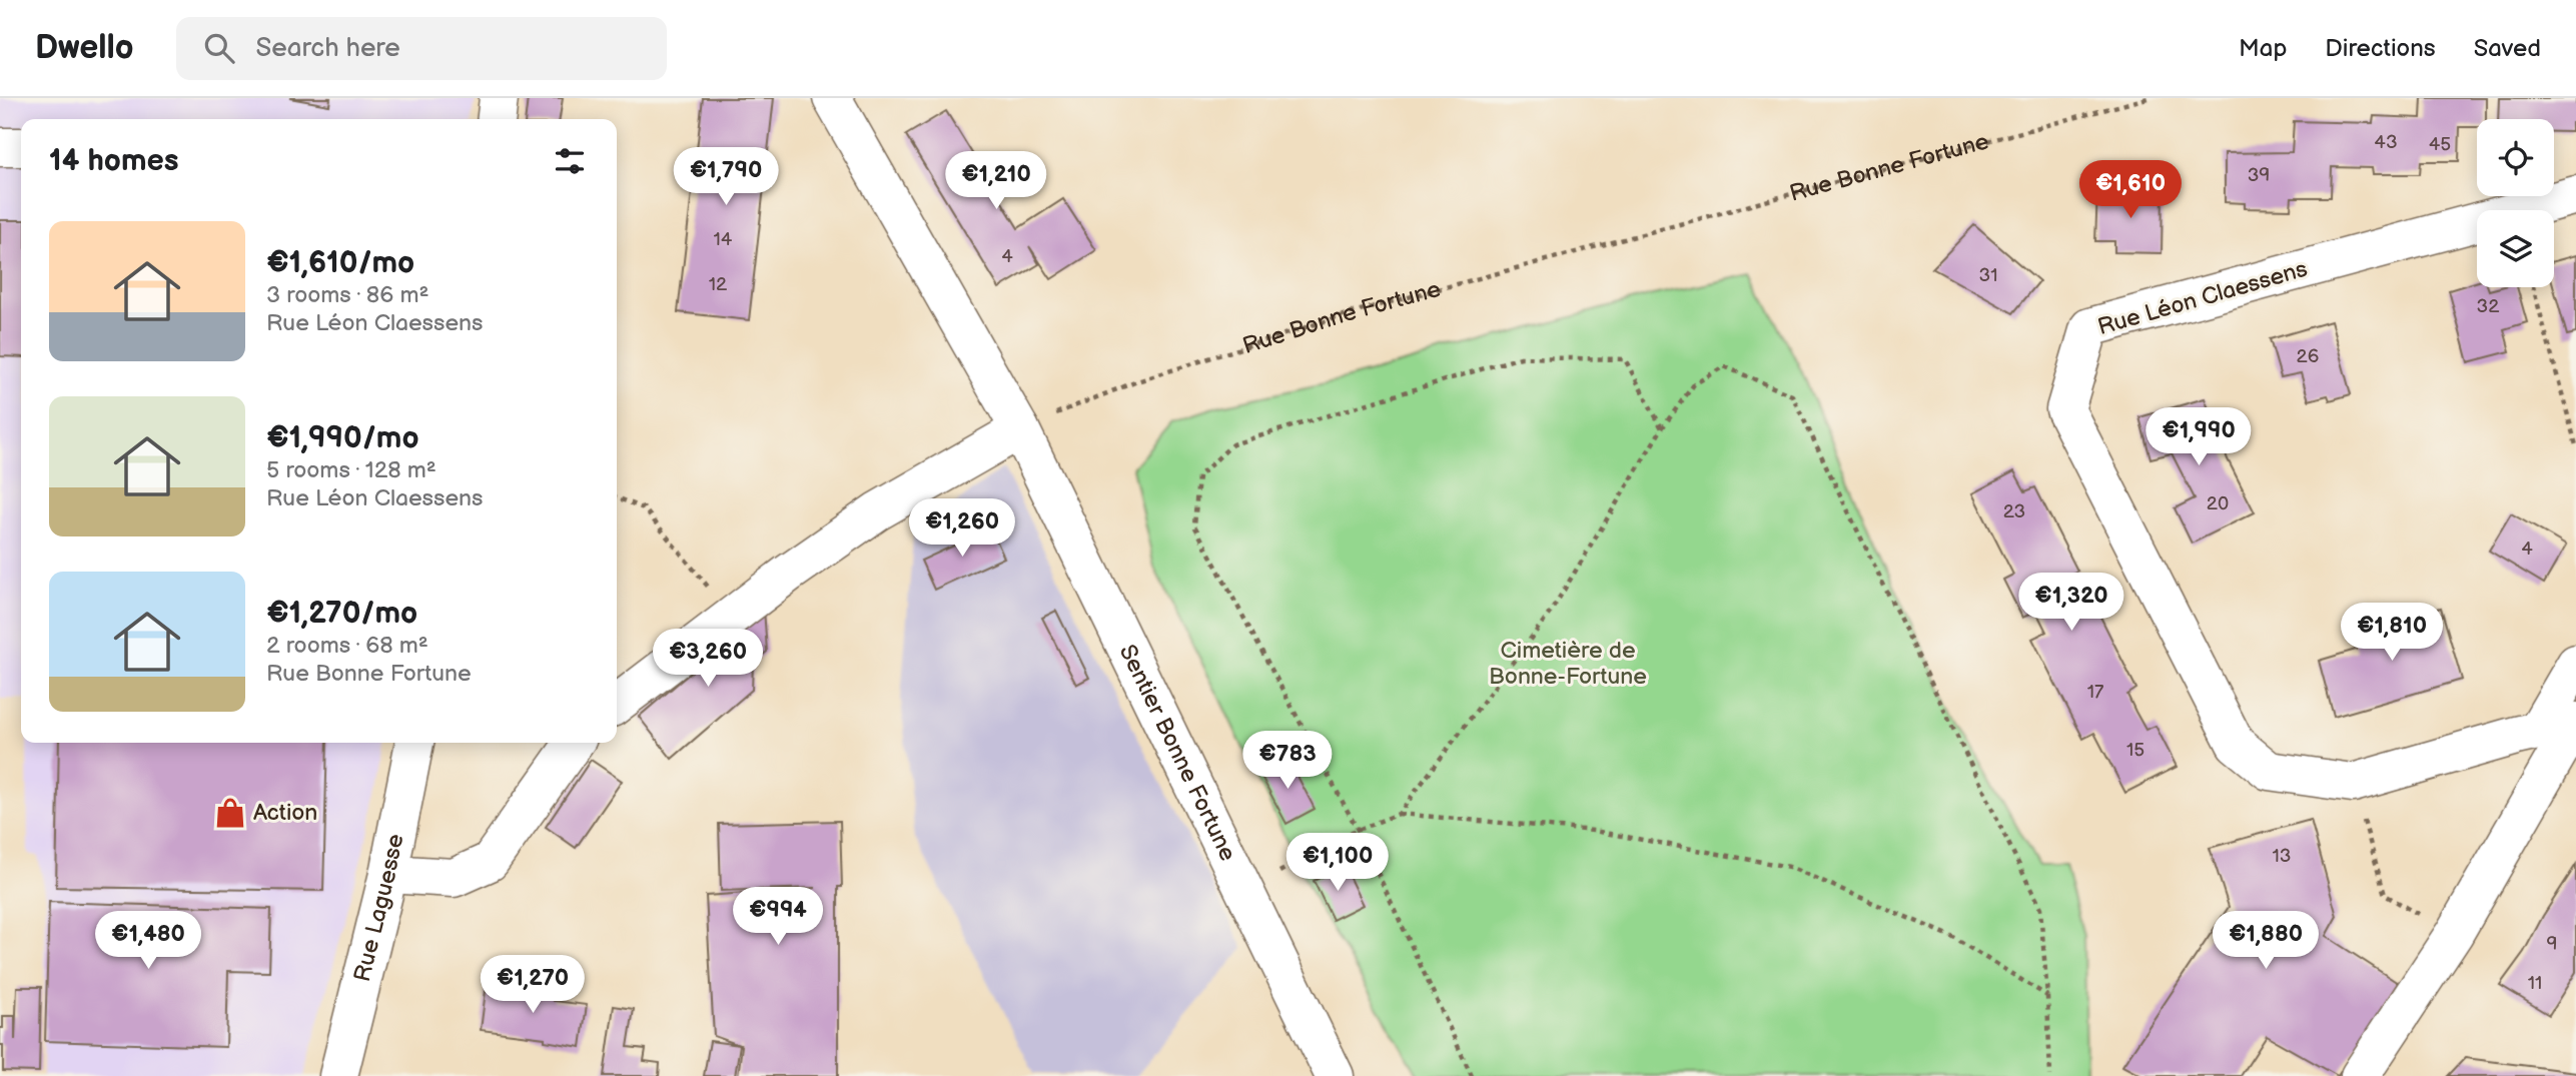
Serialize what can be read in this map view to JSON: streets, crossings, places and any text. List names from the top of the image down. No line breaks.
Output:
{"streets":{"street":["Rue Léon Claessens","Sentier Bonne Fortune","Rue Laguesse"],"path":["Rue Bonne Fortune"]},"crossings":[["Rue Bonne Fortune","Sentier Bonne Fortune"]],"parks":["Cimetière de Bonne-Fortune"],"places":{"shop":["Action"]},"house_numbers":["43","45","39","14","4","31","12","32","26","20","23","4","17","15","13","9","11"],"page":{"header":"Dwello","search":"Search here","nav":["Map","Directions","Saved"],"heading":"14 homes","price":["€1,790","€1,210","€1,610","€1,990","€1,260","€1,320","€1,810","€3,260","€783","€1,100","€994","€1,480","€1,880","€1,270"],"list":[{"name":"€1,610/mo","note":"3 rooms · 86 m² · Rue Léon Claessens"},{"name":"€1,990/mo","note":"5 rooms · 128 m² · Rue Léon Claessens"},{"name":"€1,270/mo","note":"2 rooms · 68 m² · Rue Bonne Fortune"}]}}
